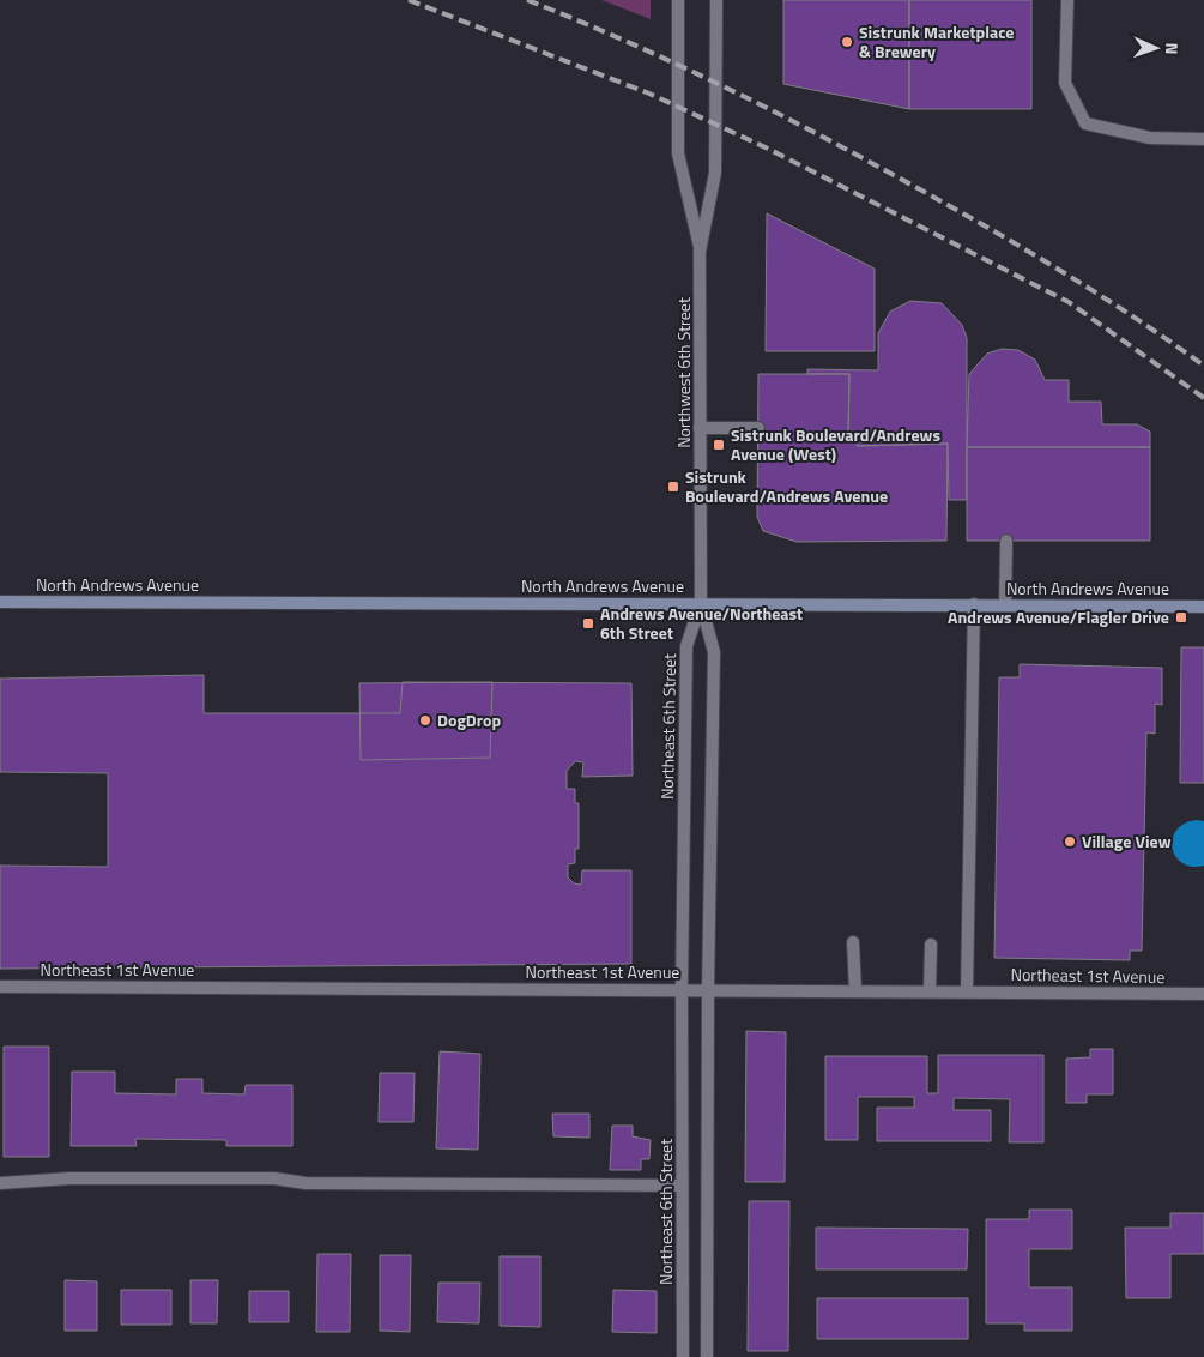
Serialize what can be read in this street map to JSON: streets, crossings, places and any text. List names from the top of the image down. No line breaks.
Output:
{"streets":{"main road":["North Andrews Avenue"],"street":["Northwest 6th Street","Northeast 6th Street","Northeast 1st Avenue"]},"crossings":[["Northwest 6th Street","North Andrews Avenue"],["Northwest 6th Street","Northeast 6th Street"],["North Andrews Avenue","Northeast 6th Street"],["Northeast 6th Street","Northeast 1st Avenue"]],"places":{"other":["Sistrunk Marketplace & Brewery","DogDrop","Village View"],"transit":["Sistrunk Boulevard/Andrews Avenue (West)","Sistrunk Boulevard/Andrews Avenue","Andrews Avenue/Flagler Drive","Andrews Avenue/Northeast 6th Street"]},"north":"right"}
